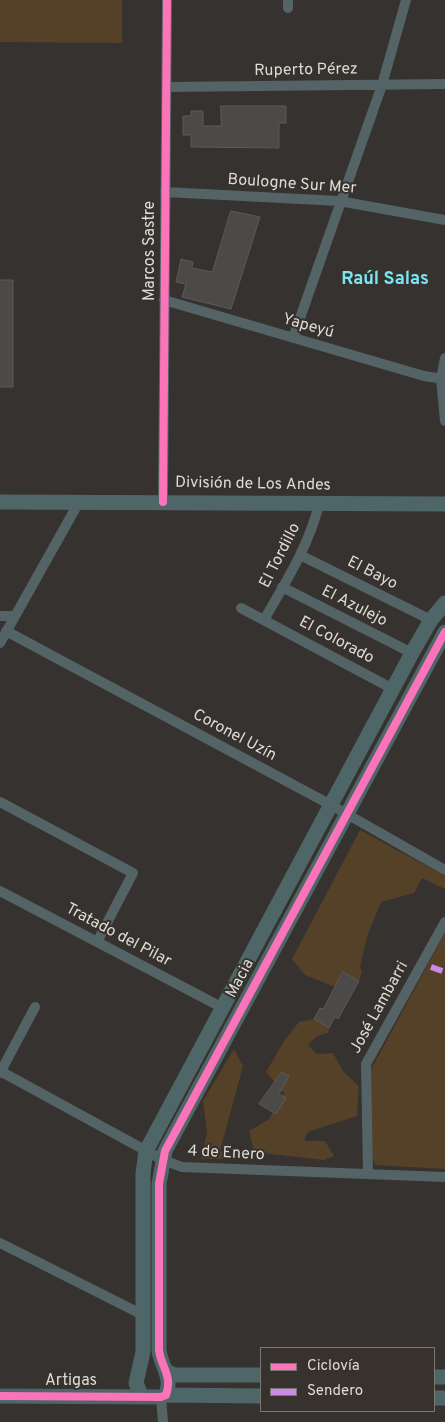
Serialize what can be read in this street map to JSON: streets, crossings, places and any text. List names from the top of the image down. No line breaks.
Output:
{"streets":{"street":["Ruperto Pérez","Boulogne Sur Mer","Marcos Sastre","Yapeyú","División de Los Andes","El Tordillo","El Bayo","El Azulejo","El Colorado","Coronel Uzín","Tratado del Pilar","Macia","José Lambarri","4 de Enero","Artigas"]},"crossings":[["Ruperto Pérez","Marcos Sastre"],["Boulogne Sur Mer","Marcos Sastre"],["Marcos Sastre","Yapeyú"],["Marcos Sastre","División de Los Andes"],["División de Los Andes","El Tordillo"],["El Tordillo","El Bayo"],["El Tordillo","El Azulejo"],["El Tordillo","El Colorado"],["El Bayo","Macia"],["El Azulejo","Macia"],["El Colorado","Macia"],["Coronel Uzín","Macia"],["Tratado del Pilar","Macia"],["Macia","4 de Enero"],["Macia","Artigas"],["José Lambarri","4 de Enero"]],"districts":["Raúl Salas"],"legend":["Ciclovía","Sendero"]}
